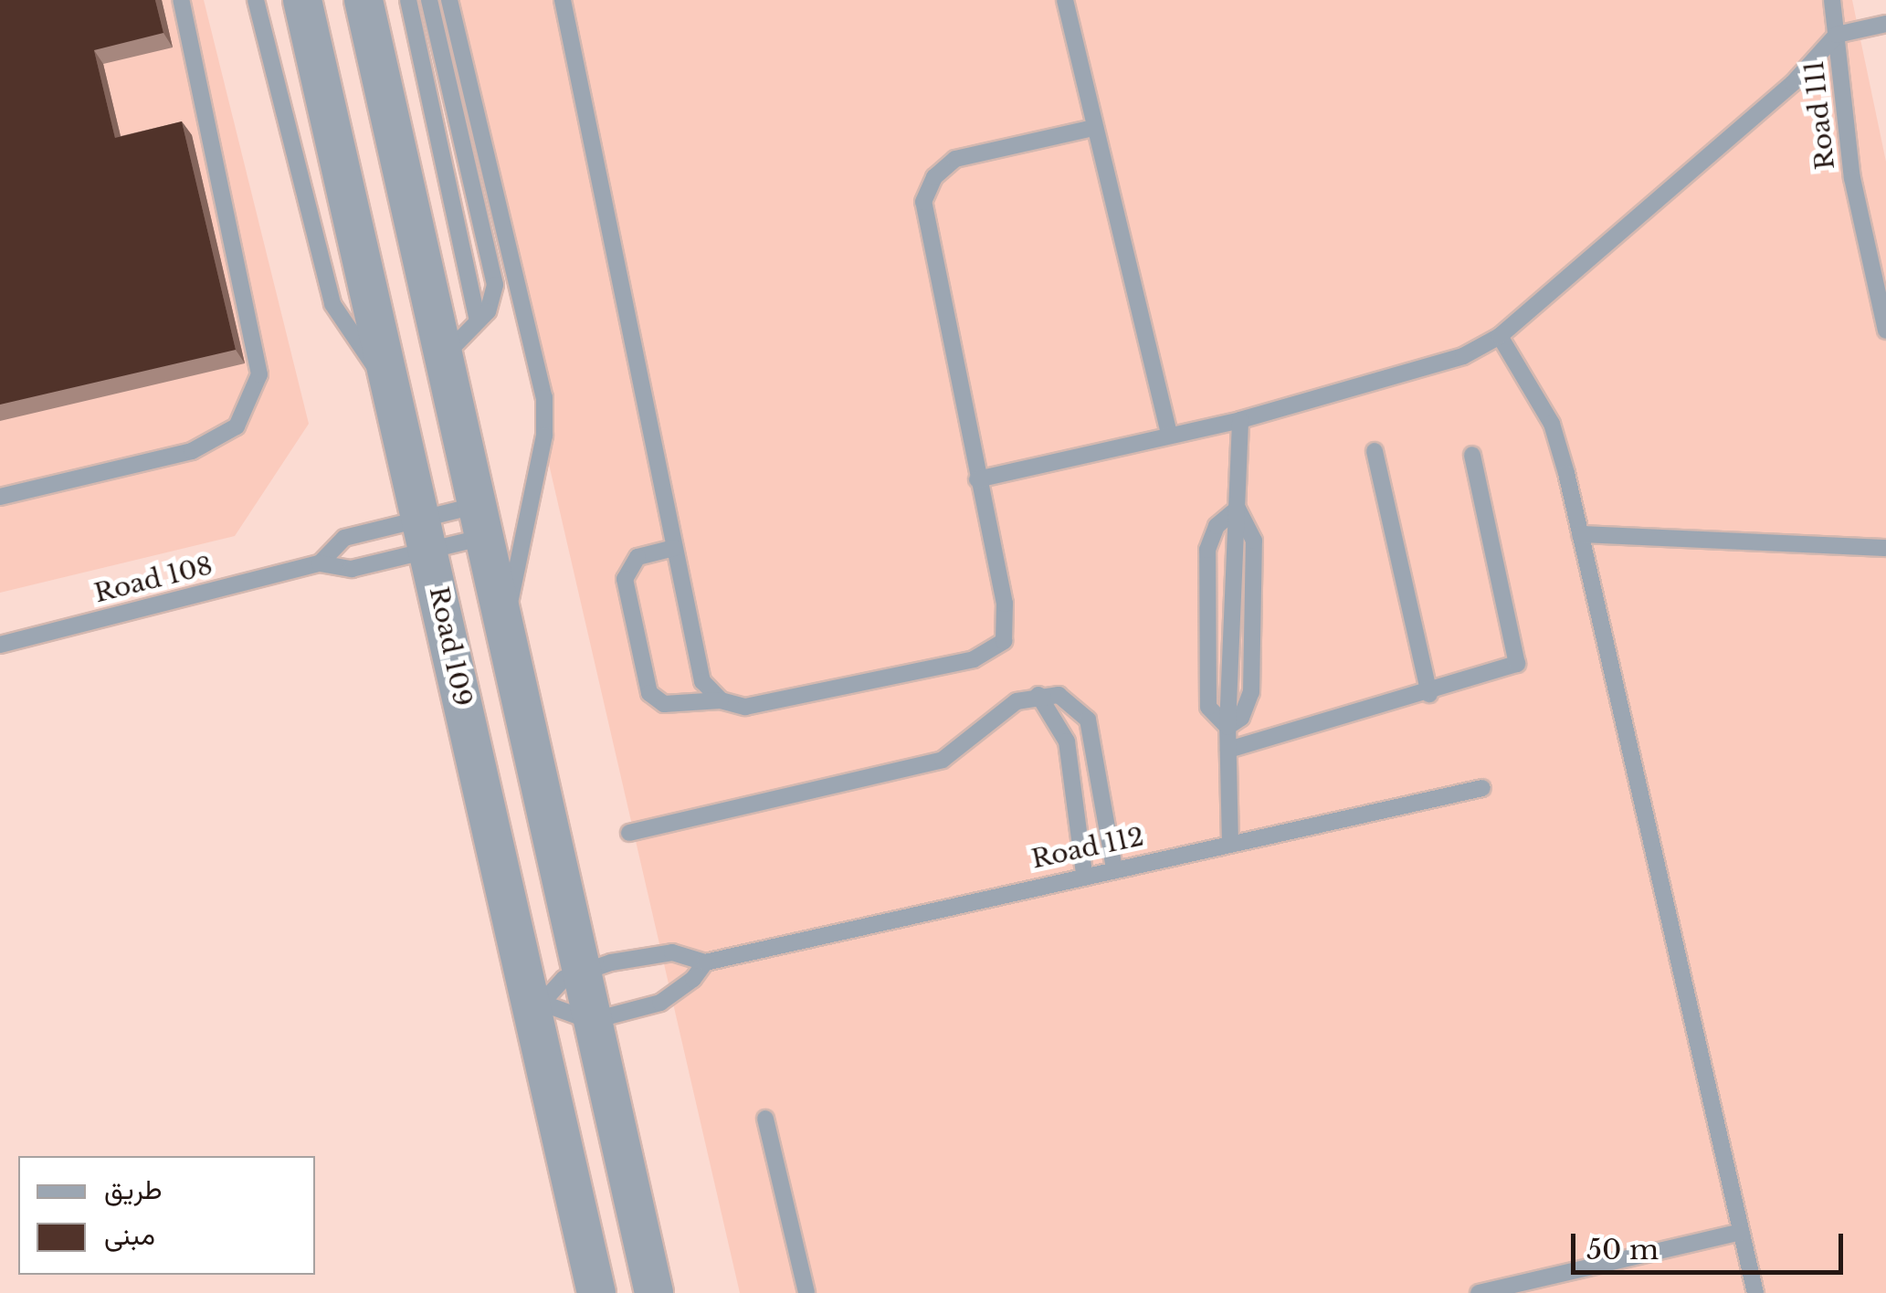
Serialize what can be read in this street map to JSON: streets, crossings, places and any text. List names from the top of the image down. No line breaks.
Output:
{"streets":{"street":["Road 109"],"lane":["Road 111","Road 108","Road 112"]},"crossings":[["Road 108","Road 109"],["Road 109","Road 112"]],"legend":["طريق","مبنى"],"scale_bar":"50 m"}
